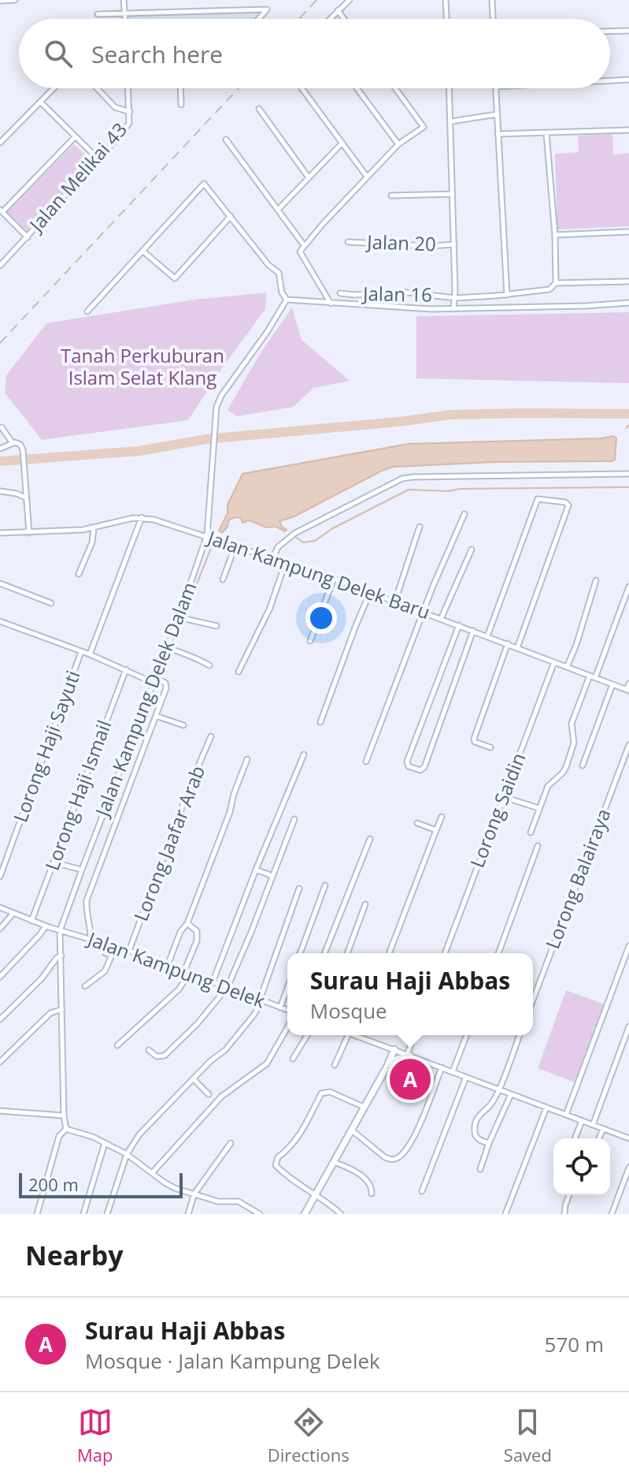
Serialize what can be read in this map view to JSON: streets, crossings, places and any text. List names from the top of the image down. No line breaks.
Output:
{"streets":{"street":["Jalan Melikai 43","Jalan 20","Jalan 16","Jalan Kampung Delek Baru","Jalan Kampung Delek Dalam","Lorong Haji Sayuti","Lorong Haji Ismail","Lorong Saidin","Lorong Jaafar Arab","Lorong Balairaya","Jalan Kampung Delek"]},"crossings":[["Jalan Kampung Delek Baru","Jalan Kampung Delek Dalam"],["Jalan Kampung Delek Baru","Lorong Saidin"],["Jalan Kampung Delek Dalam","Jalan Kampung Delek"],["Lorong Haji Ismail","Jalan Kampung Delek"],["Lorong Jaafar Arab","Jalan Kampung Delek"]],"parks":["Tanah Perkuburan Islam Selat Klang"],"scale_bar":"200 m","page":{"search":"Search here","popup":["Surau Haji Abbas","Mosque"],"pins":"A","scale":"200 m","heading":"Nearby","list":[{"mark":"A","name":"Surau Haji Abbas","note":"Mosque · Jalan Kampung Delek","value":"570 m"}],"nav":["Map","Directions","Saved"]}}
